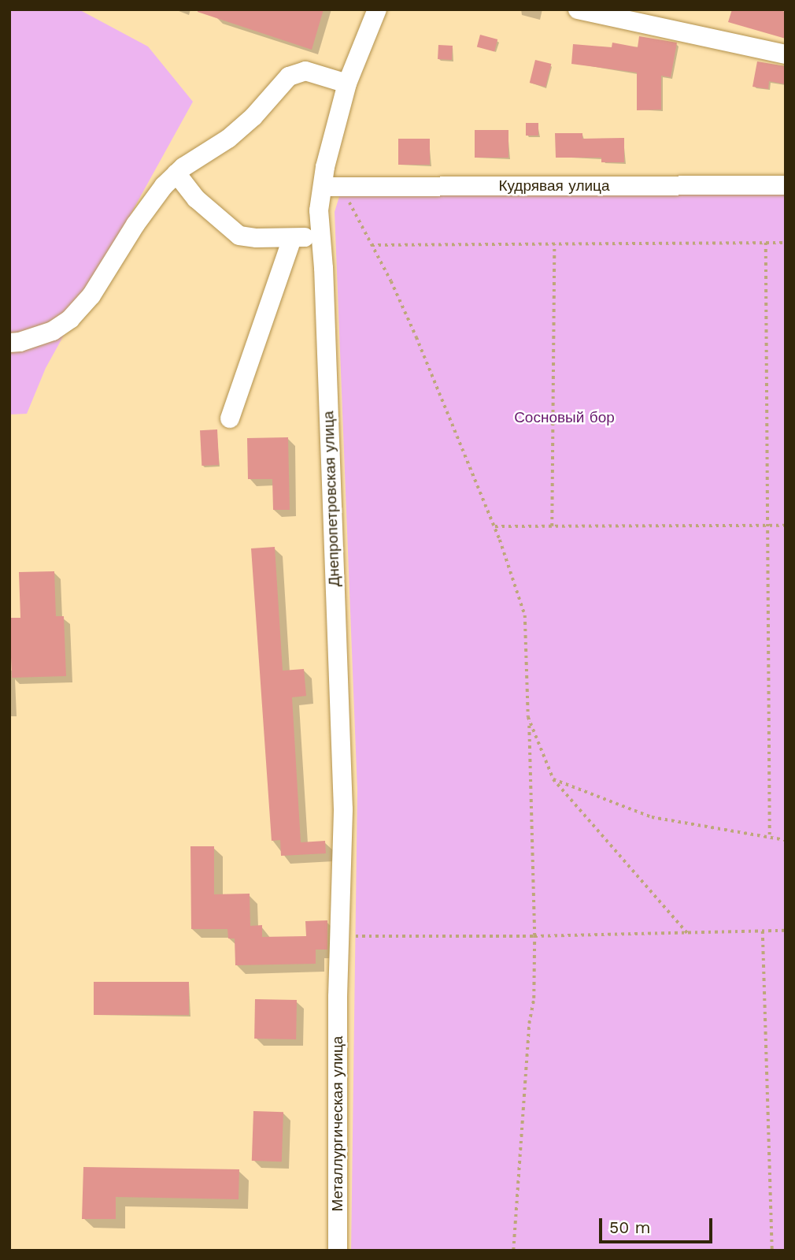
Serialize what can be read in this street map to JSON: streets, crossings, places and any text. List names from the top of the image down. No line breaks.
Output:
{"streets":{"street":["Кудрявая улица","Днепропетровская улица","Металлургическая улица"]},"crossings":[["Кудрявая улица","Днепропетровская улица"],["Днепропетровская улица","Металлургическая улица"]],"parks":["Сосновый бор"],"scale_bar":"50 m"}
